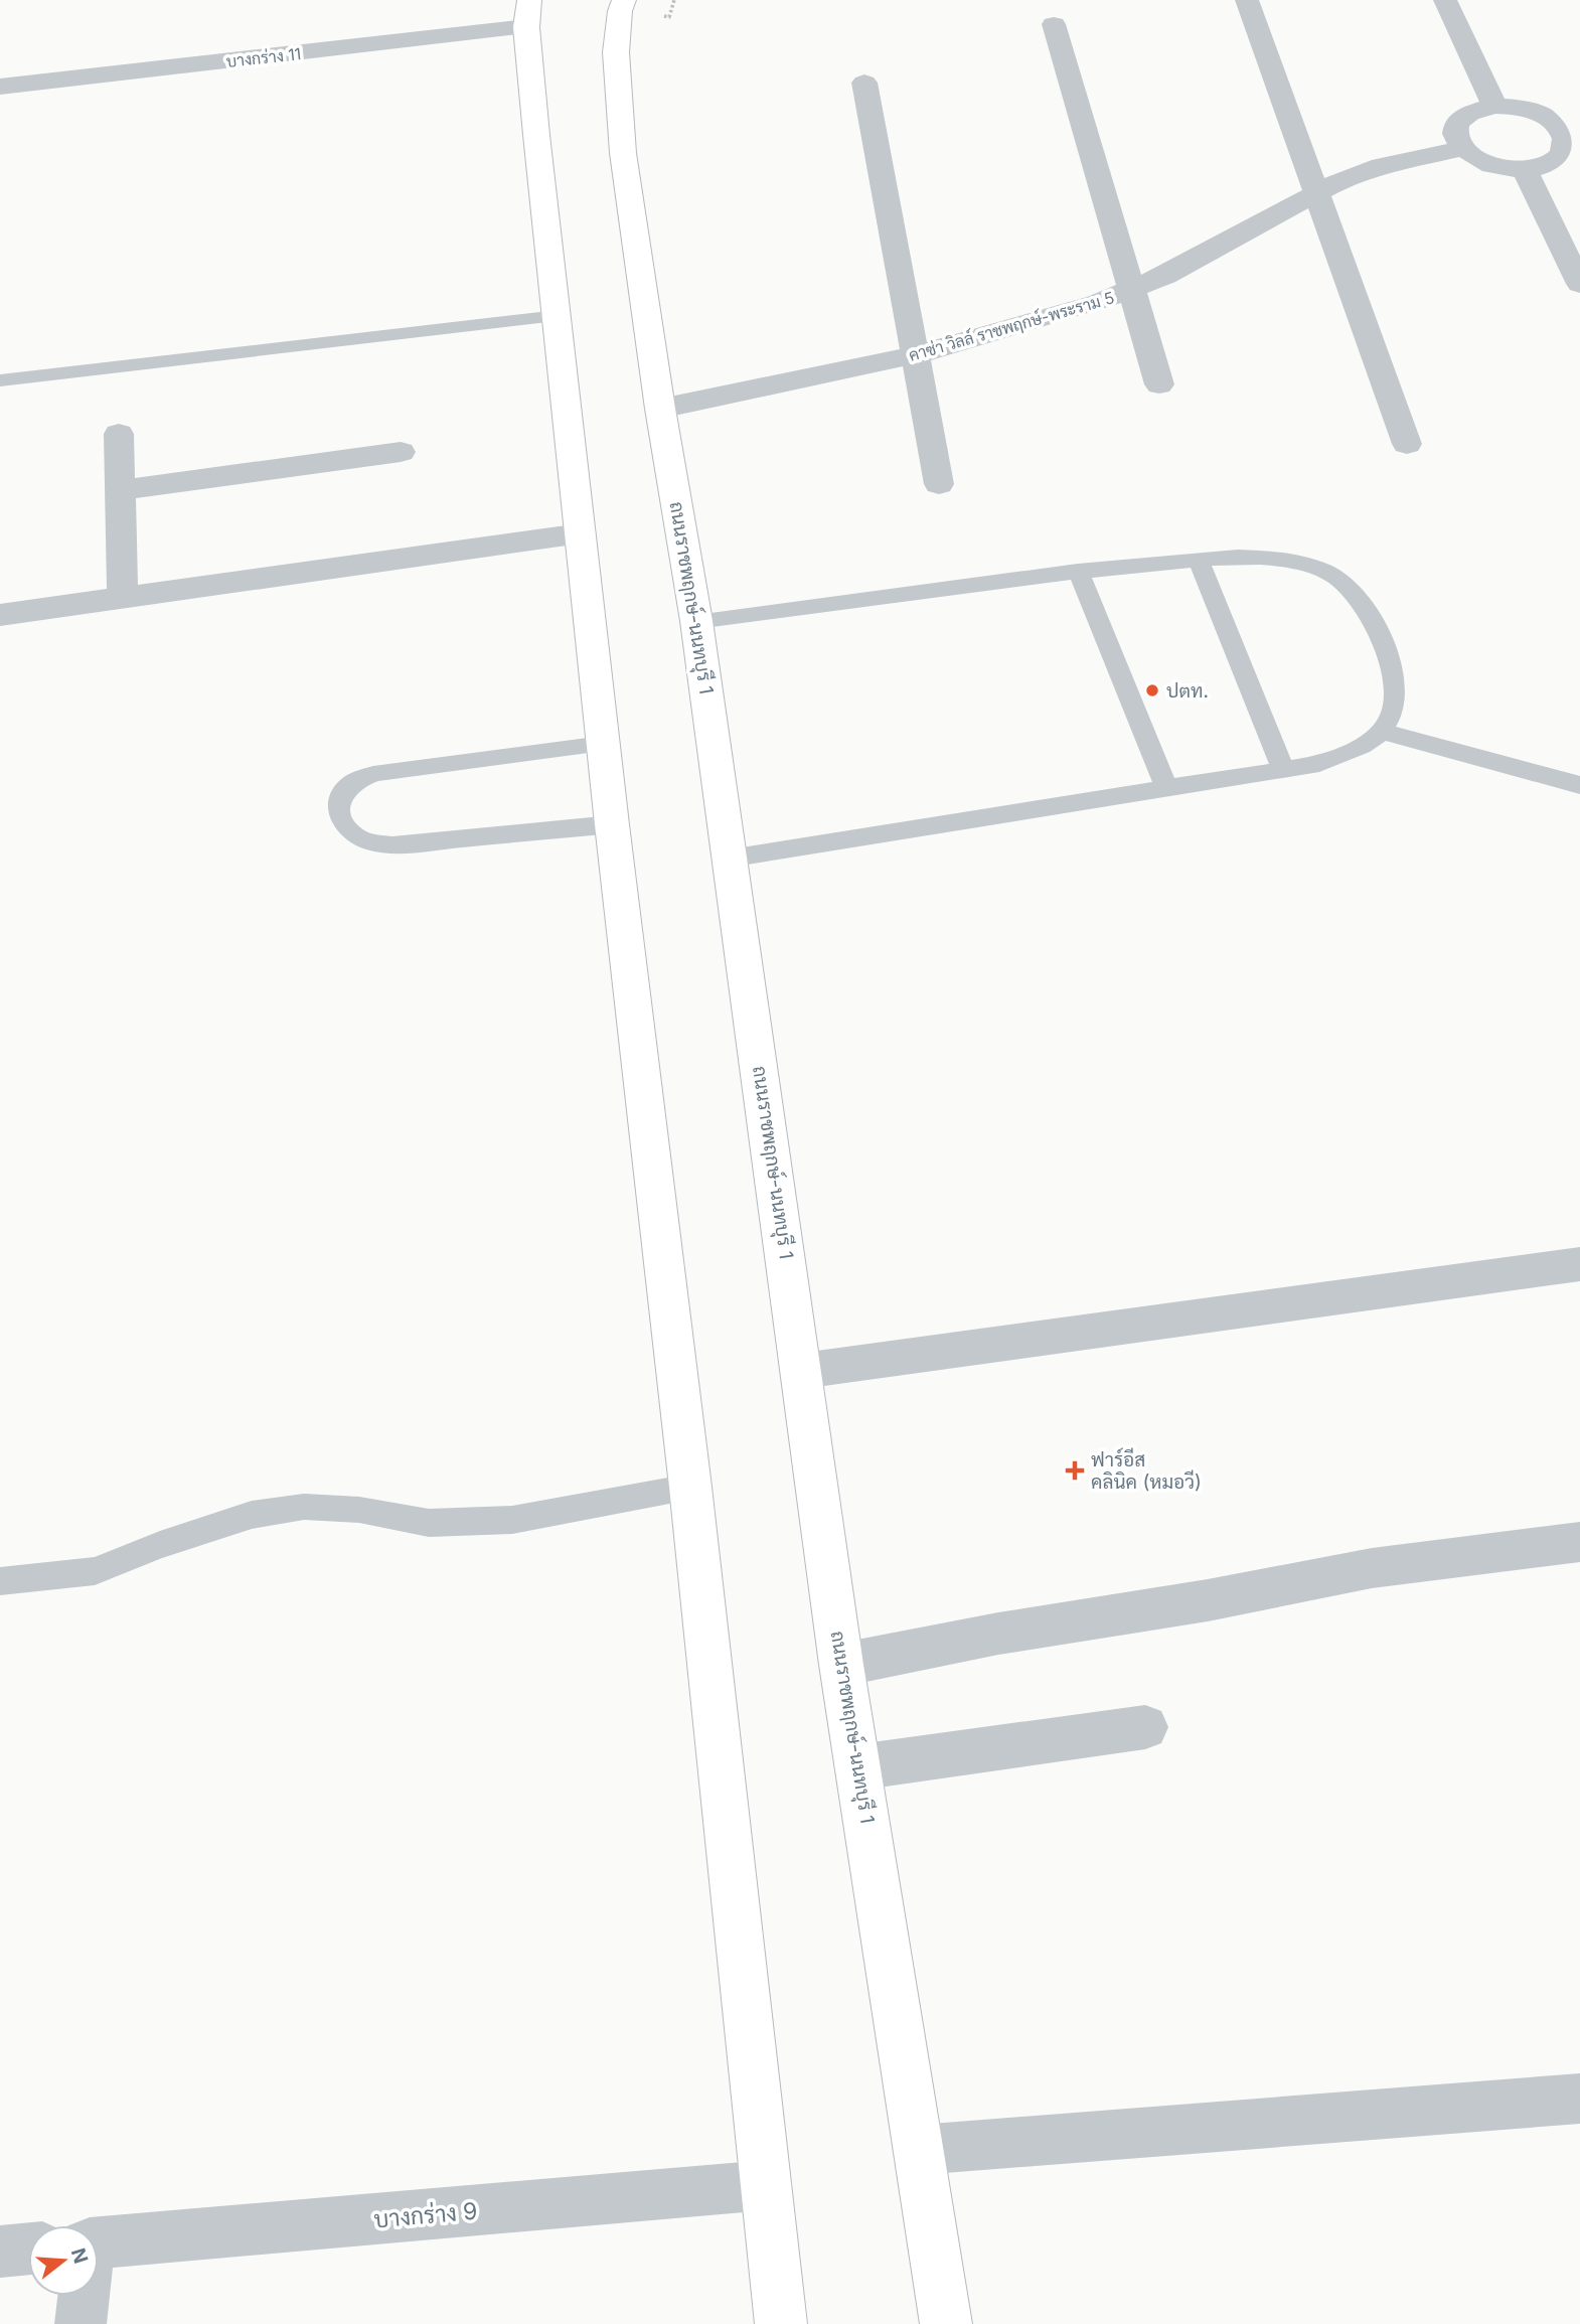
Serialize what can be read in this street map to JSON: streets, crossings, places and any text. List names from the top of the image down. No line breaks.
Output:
{"streets":{"main road":["ถนนราชพฤกษ์-นนทบุรี 1"],"street":["บางกร่าง 11","คาซ่า วิลล์ ราชพฤกษ์-พระราม 5","บางกร่าง 9"]},"crossings":[["คาซ่า วิลล์ ราชพฤกษ์-พระราม 5","ถนนราชพฤกษ์-นนทบุรี 1"]],"places":{"other":["ปตท."],"health":["ฟาร์อีส คลินิค (หมอวี)"]},"north":"right"}
